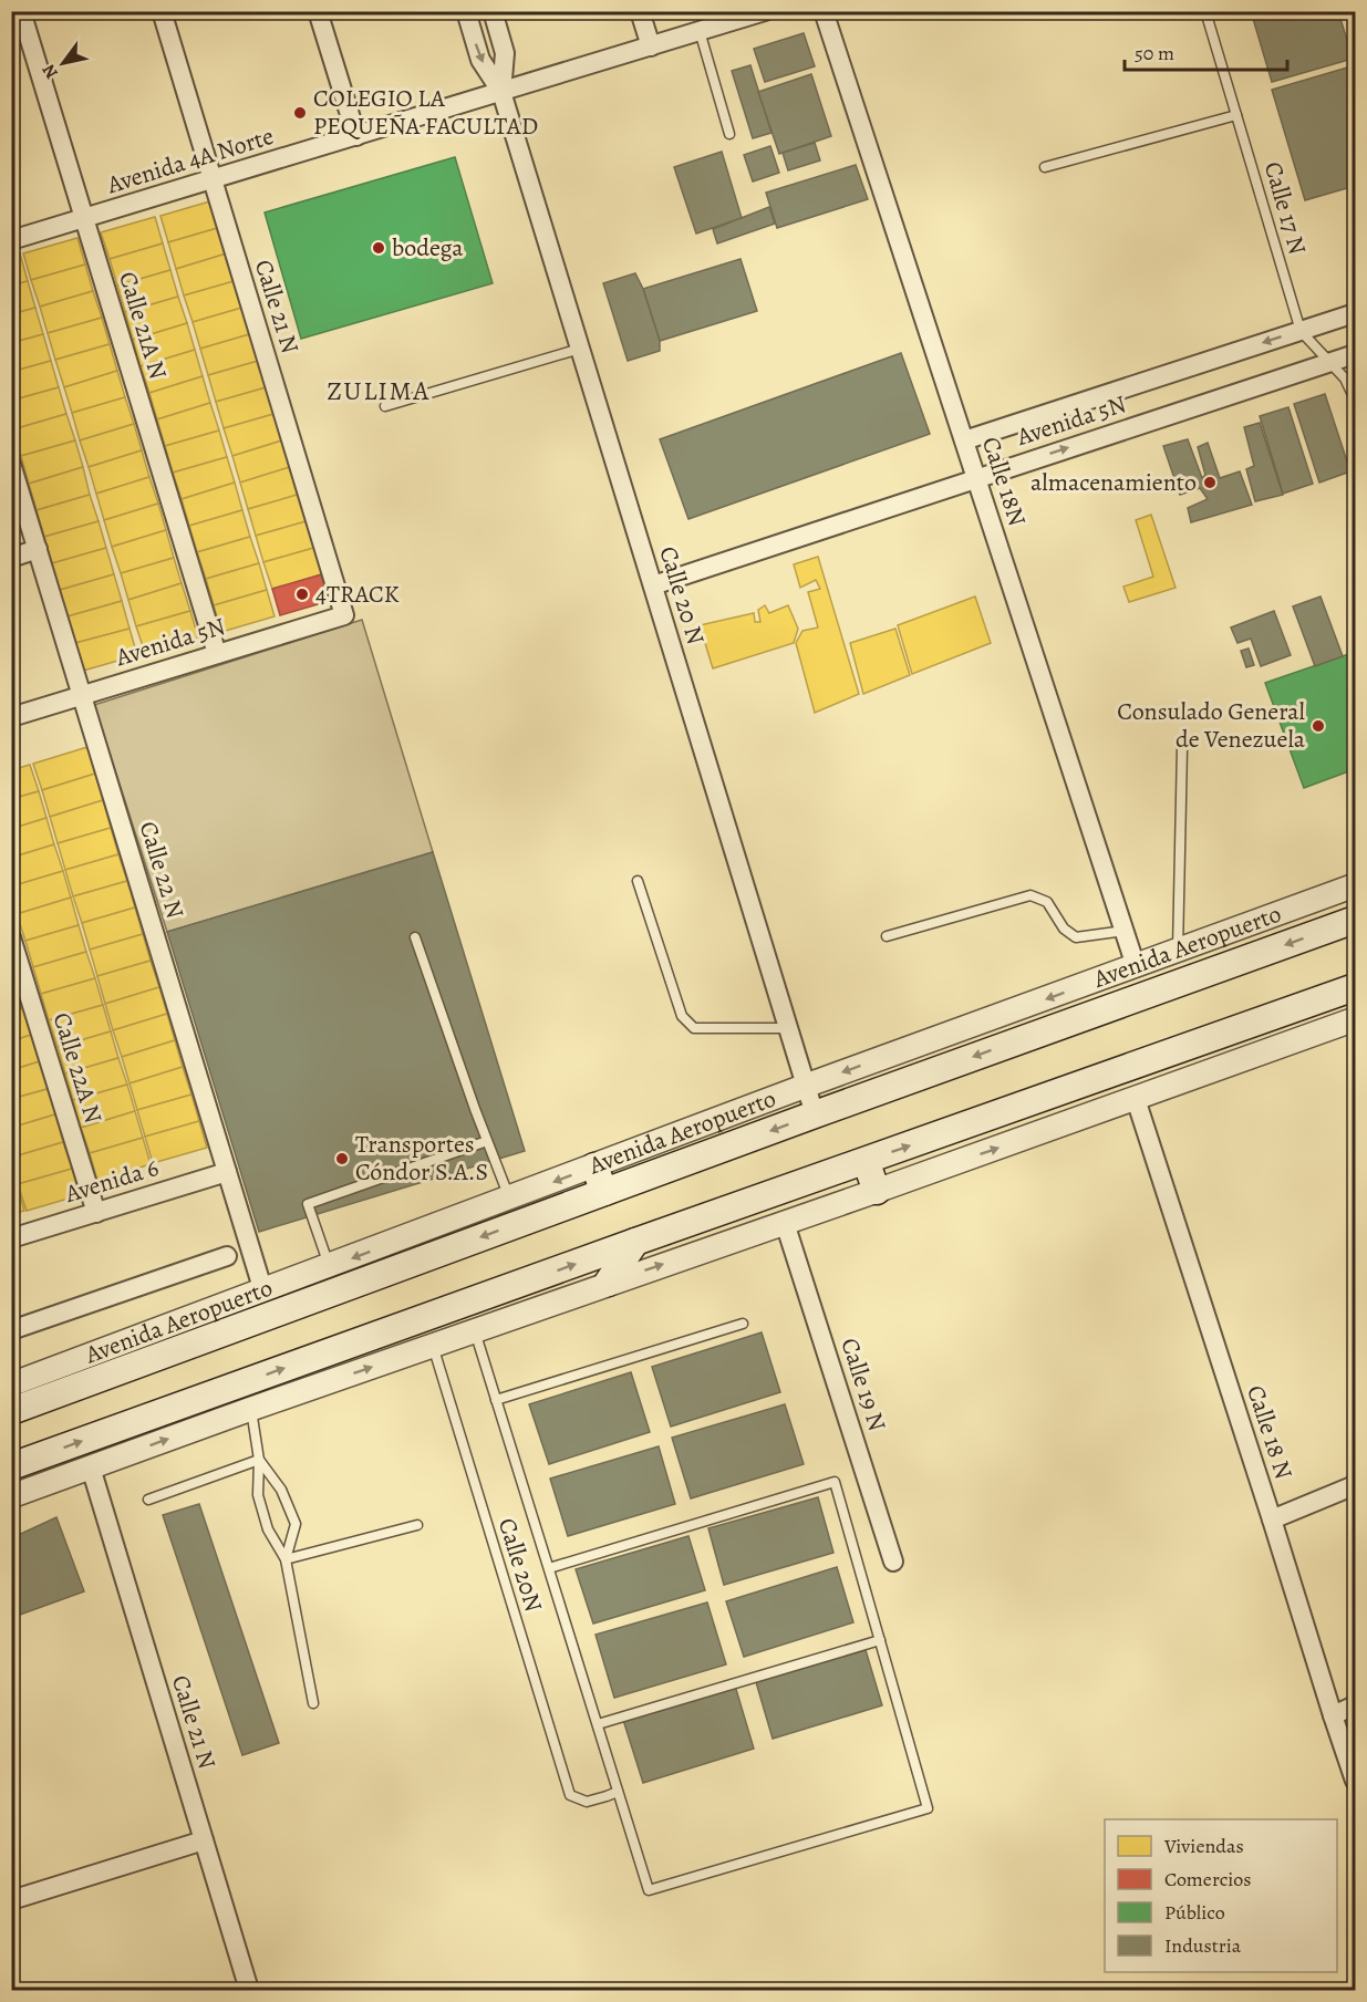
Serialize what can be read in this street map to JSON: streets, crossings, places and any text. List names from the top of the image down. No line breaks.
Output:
{"streets":{"main road":["Avenida Aeropuerto"],"street":["Avenida 4A Norte","Calle 21 N","Calle 21A N","Avenida 5N","Calle 18N","Calle 20 N","Calle 22 N","Calle 22A N","Avenida 6","Calle 19 N","Calle 18 N"],"lane":["Calle 17 N","Calle 20N"]},"crossings":[["Avenida 4A Norte","Calle 21 N"],["Avenida 4A Norte","Calle 21A N"],["Avenida 4A Norte","Calle 20 N"],["Calle 17 N","Avenida 5N"],["Calle 21 N","Avenida 5N"],["Calle 21A N","Avenida 5N"],["Avenida 5N","Calle 18N"],["Avenida 5N","Calle 20 N"],["Avenida 5N","Calle 22 N"],["Calle 18N","Avenida Aeropuerto"],["Calle 20 N","Avenida Aeropuerto"],["Calle 22 N","Avenida Aeropuerto"],["Calle 22 N","Avenida 6"],["Calle 22A N","Avenida 6"]],"districts":["ZULIMA"],"places":["COLEGIO LA PEQUEÑA FACULTAD","bodega","almacenamiento","4TRACK","Consulado General de Venezuela","Transportes Cóndor S.A.S"],"legend":["Viviendas","Comercios","Público","Industria"],"scale_bar":"50 m","north":"bottom left"}
